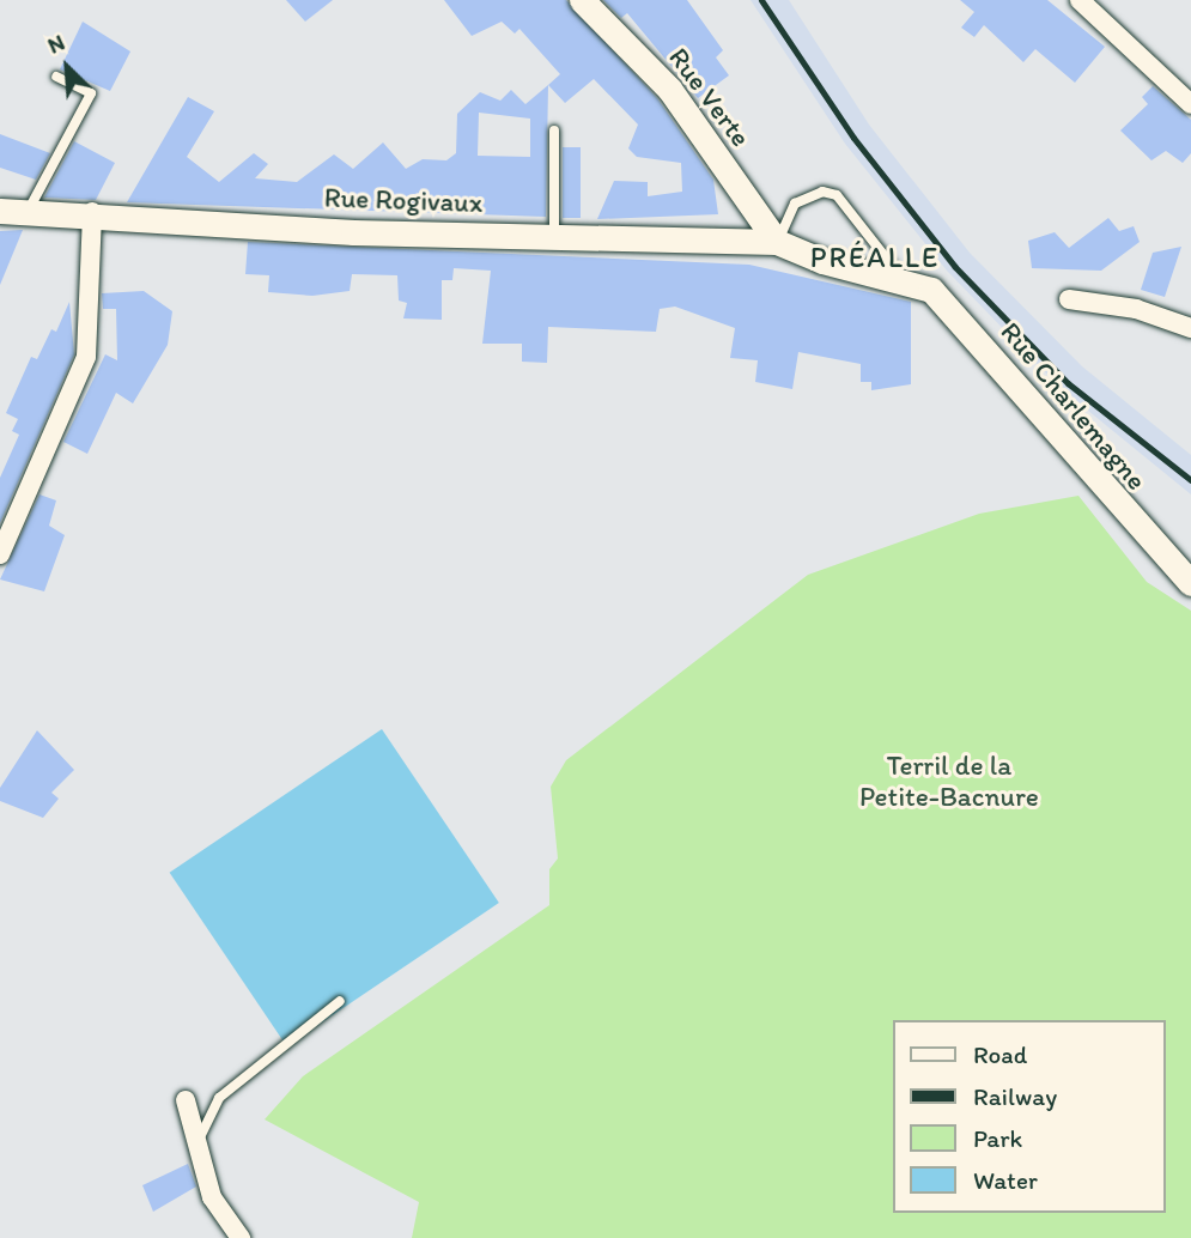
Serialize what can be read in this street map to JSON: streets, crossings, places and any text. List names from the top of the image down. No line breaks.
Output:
{"streets":{"street":["Rue Verte","Rue Rogivaux","Rue Charlemagne"]},"crossings":[["Rue Verte","Rue Rogivaux"],["Rue Verte","Rue Charlemagne"],["Rue Rogivaux","Rue Charlemagne"]],"districts":["PRÉALLE"],"parks":["Terril de la Petite-Bacnure"],"legend":["Road","Railway","Park","Water"],"north":"top left"}
